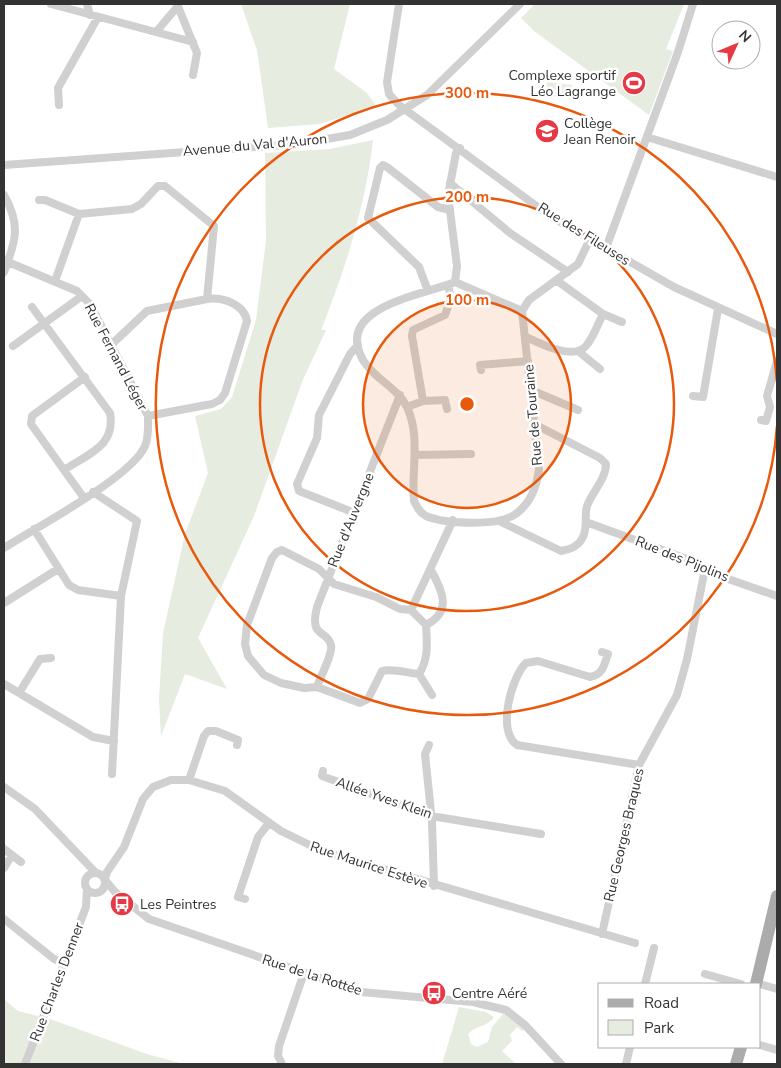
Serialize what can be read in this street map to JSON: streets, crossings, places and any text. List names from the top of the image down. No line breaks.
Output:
{"streets":{"street":["Avenue du Val d'Auron","Rue des Fileuses","Rue Fernand Léger","Rue de Touraine","Rue d'Auvergne","Rue des Pijolins","Allée Yves Klein","Rue Georges Braques","Rue Maurice Estève","Rue de la Rottée","Rue Charles Denner"]},"crossings":[["Avenue du Val d'Auron","Rue des Fileuses"],["Rue des Pijolins","Rue Georges Braques"],["Rue Georges Braques","Rue Maurice Estève"],["Rue Maurice Estève","Rue de la Rottée"],["Rue Maurice Estève","Rue Charles Denner"],["Rue de la Rottée","Rue Charles Denner"]],"places":{"sports":["Complexe sportif Léo Lagrange"],"school or university":["Collège Jean Renoir"],"bus stop":["Les Peintres","Centre Aéré"]},"legend":["Road","Park"],"north":"top right","rings":["300 m","200 m","100 m"]}
